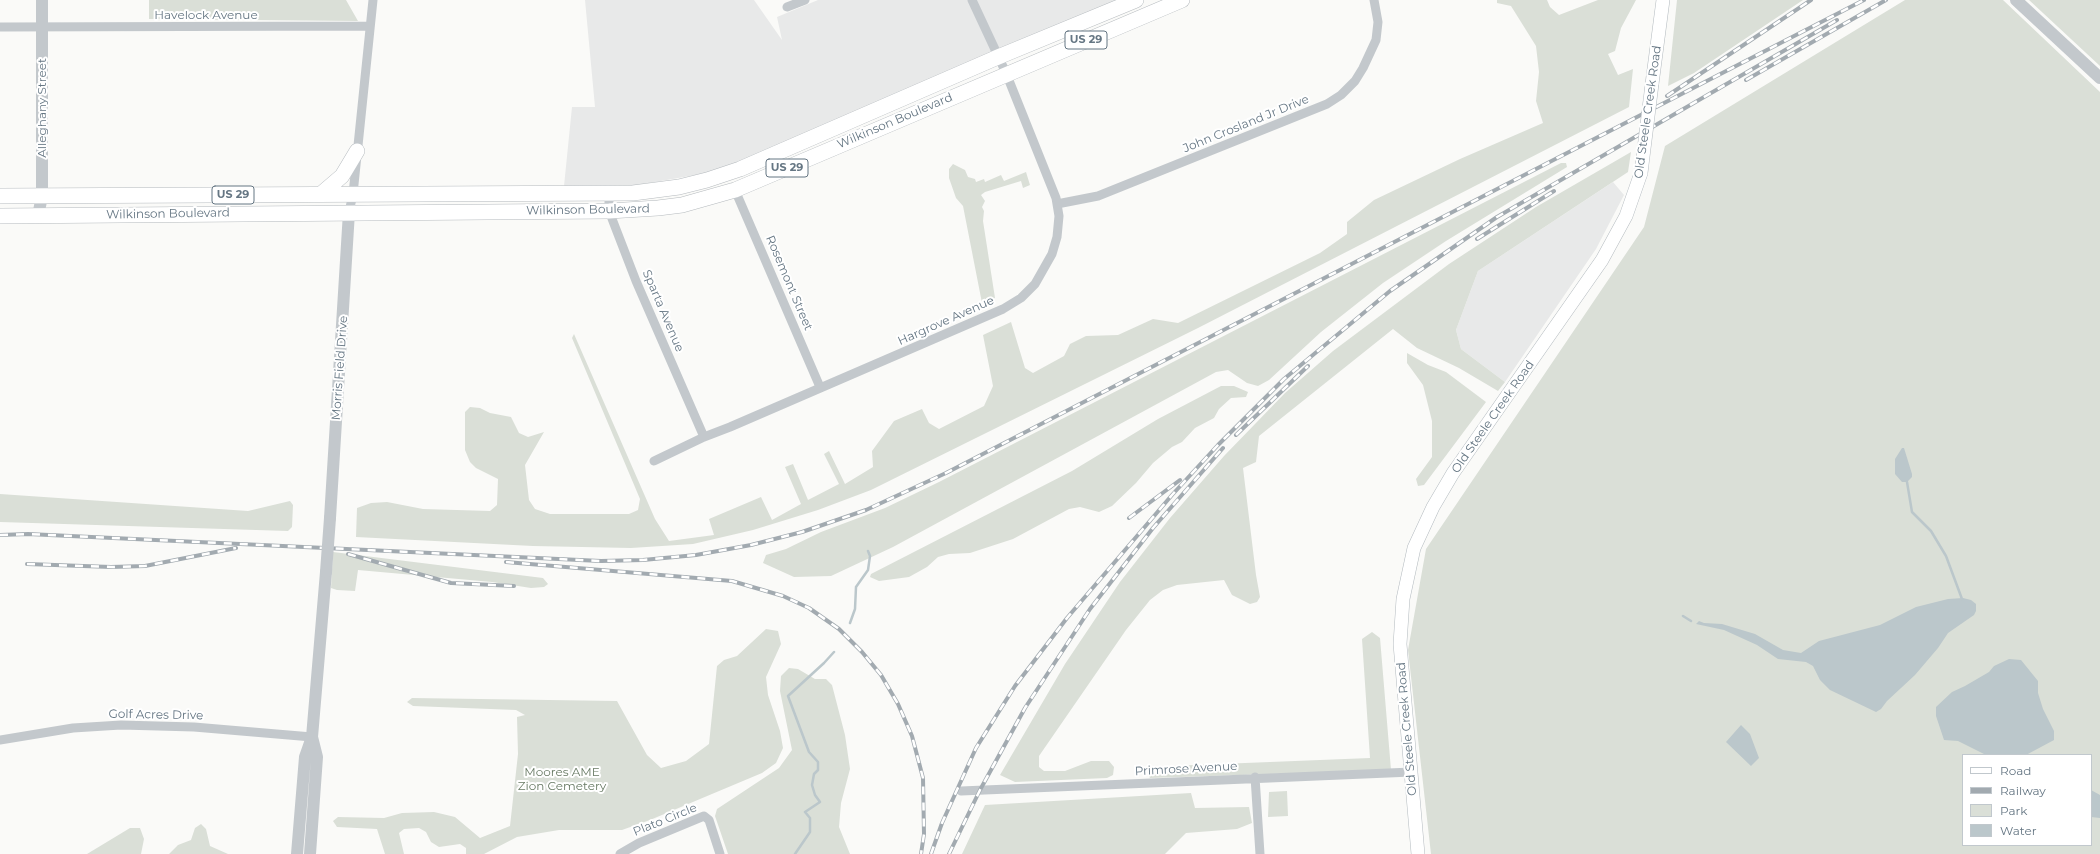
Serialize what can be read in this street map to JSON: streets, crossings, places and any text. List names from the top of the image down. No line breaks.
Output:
{"streets":{"main road":["US 29","Old Steele Creek Road","Wilkinson Boulevard"],"street":["Havelock Avenue","Alleghany Street","John Crosland Jr Drive","Rosemont Street","Sparta Avenue","Hargrove Avenue","Morris Field Drive","Golf Acres Drive","Primrose Avenue","Plato Circle"]},"crossings":[["Havelock Avenue","Alleghany Street"],["Havelock Avenue","Morris Field Drive"],["Alleghany Street","Wilkinson Boulevard"],["Old Steele Creek Road","Primrose Avenue"],["Wilkinson Boulevard","Rosemont Street"],["Wilkinson Boulevard","Sparta Avenue"],["Wilkinson Boulevard","Hargrove Avenue"],["Wilkinson Boulevard","Morris Field Drive"],["John Crosland Jr Drive","Hargrove Avenue"],["Rosemont Street","Hargrove Avenue"],["Sparta Avenue","Hargrove Avenue"],["Morris Field Drive","Golf Acres Drive"]],"parks":["Moores AME Zion Cemetery"],"legend":["Road","Railway","Park","Water"]}
